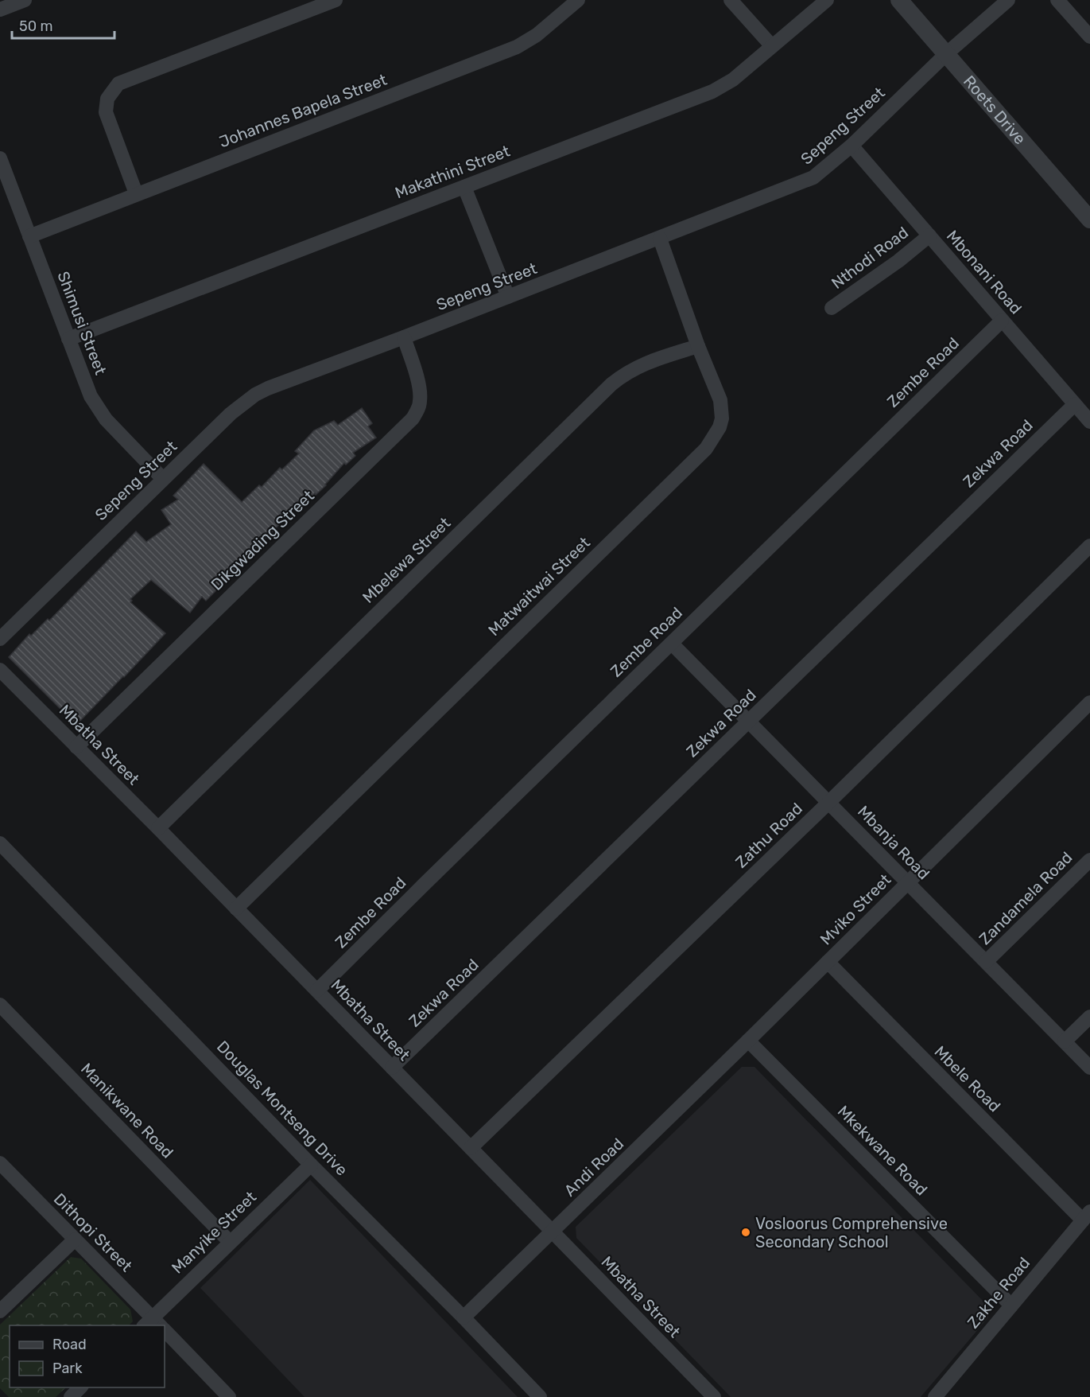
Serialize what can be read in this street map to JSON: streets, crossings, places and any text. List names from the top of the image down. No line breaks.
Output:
{"streets":{"street":["Roets Drive","Johannes Bapela Street","Sepeng Street","Makathini Street","Nthodi Road","Mbonani Road","Shimusi Street","Zembe Road","Zekwa Road","Dikgwading Street","Mbelewa Street","Matwaitwai Street","Mbatha Street","Zathu Road","Mbanja Road","Zandamela Road","Mviko Street","Mbele Road","Douglas Montseng Drive","Manikwane Road","Mkekwane Road","Andi Road","Dithopi Street","Manyike Street","Zakhe Road"]},"crossings":[["Roets Drive","Sepeng Street"],["Johannes Bapela Street","Shimusi Street"],["Sepeng Street","Mbonani Road"],["Sepeng Street","Shimusi Street"],["Sepeng Street","Dikgwading Street"],["Sepeng Street","Matwaitwai Street"],["Makathini Street","Shimusi Street"],["Nthodi Road","Mbonani Road"],["Mbonani Road","Zembe Road"],["Mbonani Road","Zekwa Road"],["Zembe Road","Mbatha Street"],["Zembe Road","Mbanja Road"],["Zekwa Road","Mbatha Street"],["Zekwa Road","Mbanja Road"],["Dikgwading Street","Mbatha Street"],["Mbelewa Street","Matwaitwai Street"],["Mbelewa Street","Mbatha Street"],["Matwaitwai Street","Mbatha Street"],["Mbatha Street","Zathu Road"],["Mbatha Street","Andi Road"],["Zathu Road","Mbanja Road"],["Mbanja Road","Zandamela Road"],["Mbanja Road","Mviko Street"],["Mviko Street","Mbele Road"],["Mviko Street","Mkekwane Road"],["Mviko Street","Andi Road"],["Mbele Road","Zakhe Road"],["Douglas Montseng Drive","Andi Road"],["Douglas Montseng Drive","Manyike Street"],["Manikwane Road","Manyike Street"],["Mkekwane Road","Andi Road"],["Mkekwane Road","Zakhe Road"],["Dithopi Street","Manyike Street"]],"places":["Vosloorus Comprehensive Secondary School"],"legend":["Road","Park"],"scale_bar":"50 m"}
